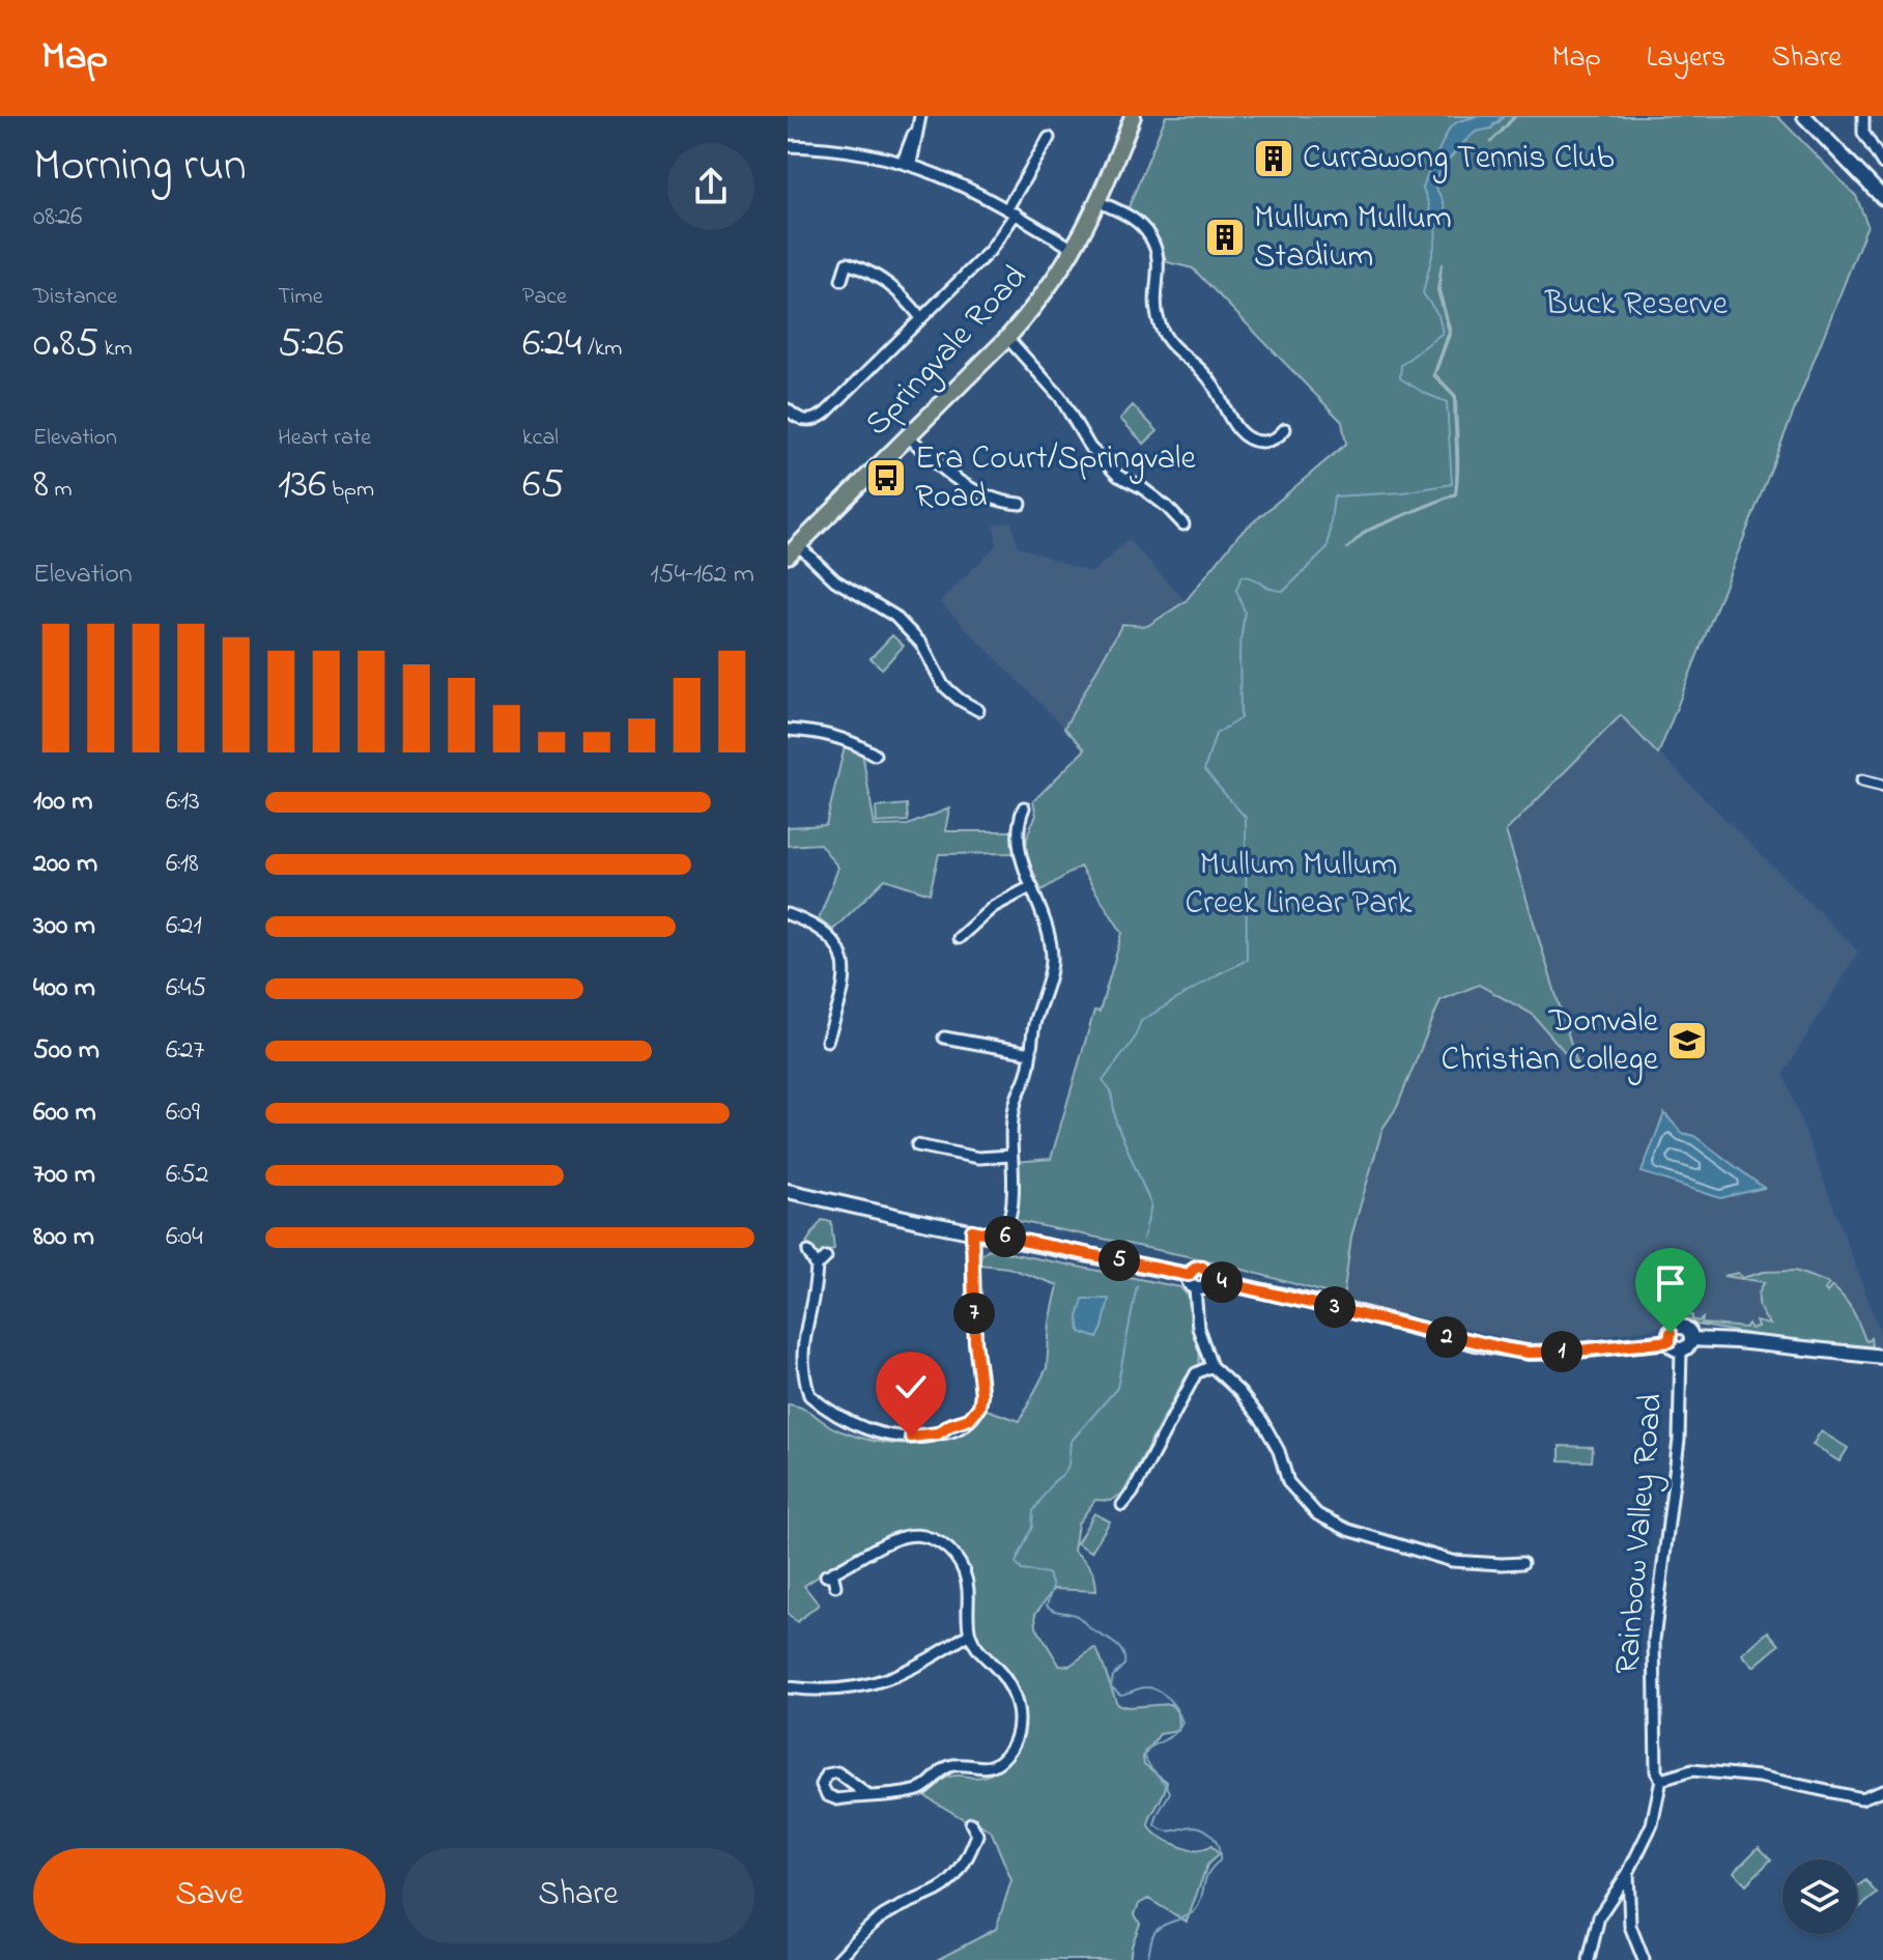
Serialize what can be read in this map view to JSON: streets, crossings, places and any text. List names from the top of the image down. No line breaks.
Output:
{"streets":{"main road":["Springvale Road"],"street":["Rainbow Valley Road"]},"parks":["Buck Reserve","Mullum Mullum Creek Linear Park"],"places":{"building":["Currawong Tennis Club","Mullum Mullum Stadium"],"bus stop":["Era Court/Springvale Road"],"school or university":["Donvale Christian College"]},"page":{"header":"Map","nav":["Map","Layers","Share"],"heading":["Morning run","08:26"],"stats":[["Distance","0.85 km"],["Time","5:26"],["Pace","6:24 /km"],["Elevation","8 m"],["Heart rate","136 bpm"],["kcal","65"]],"chart":["Elevation","154–162 m"],"list":[{"name":"100 m","note":"6:13"},{"name":"200 m","note":"6:18"},{"name":"300 m","note":"6:21"},{"name":"400 m","note":"6:45"},{"name":"500 m","note":"6:27"},{"name":"600 m","note":"6:09"},{"name":"700 m","note":"6:52"},{"name":"800 m","note":"6:04"}],"pins":["6","5","4","3","7","2","1"],"buttons":["Save","Share"]}}
